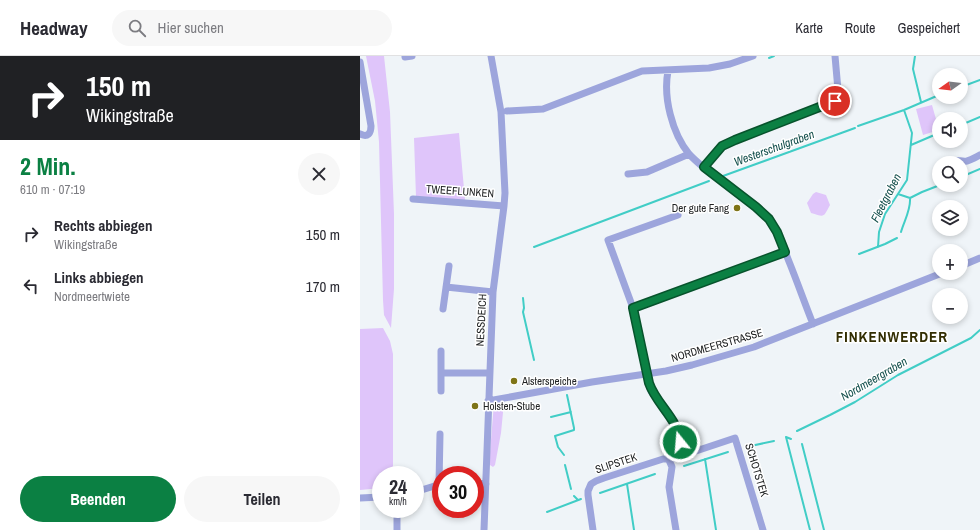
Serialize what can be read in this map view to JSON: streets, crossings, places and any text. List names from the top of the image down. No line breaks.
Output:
{"streets":{"street":["TWEEFLUNKEN","NESSDEICH","NORDMEERSTRASSE","SLIPSTEK","SCHOTSTEK"]},"crossings":[["TWEEFLUNKEN","NESSDEICH"],["NESSDEICH","NORDMEERSTRASSE"],["SLIPSTEK","SCHOTSTEK"]],"districts":["FINKENWERDER"],"water":["Westerschulgraben","Fleetgraben","Nordmeergraben"],"places":["Der gute Fang","Alsterspeiche","Holsten-Stube"],"north":"left","page":{"header":"Headway","search":"Hier suchen","nav":["Karte","Route","Gespeichert"],"turn":["150 m","Wikingstraße"],"map_buttons":["+","−"],"heading":["2 Min.","610 m · 07:19"],"list":[{"name":"Rechts abbiegen","note":"Wikingstraße","value":"150 m"},{"name":"Links abbiegen","note":"Nordmeertwiete","value":"170 m"}],"speed":"24 km/h","limit":"30","buttons":["Beenden","Teilen"]}}
